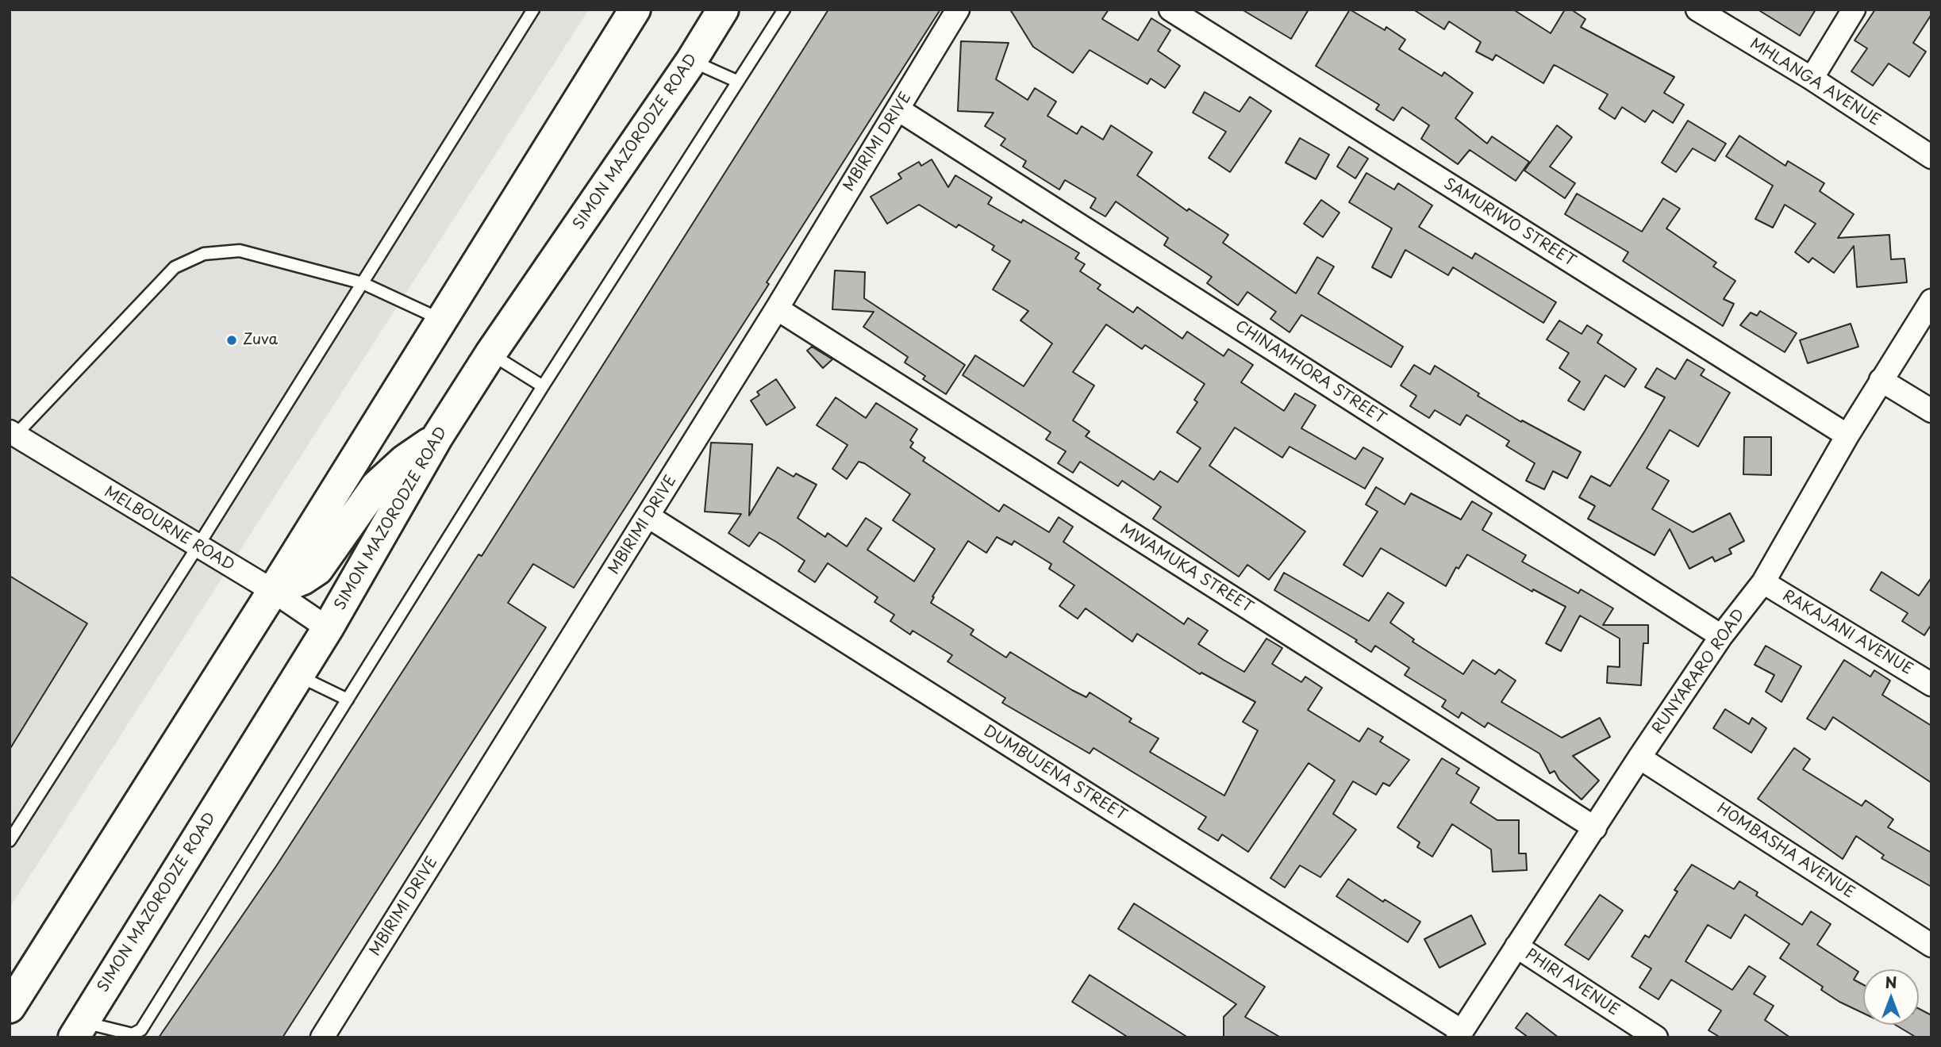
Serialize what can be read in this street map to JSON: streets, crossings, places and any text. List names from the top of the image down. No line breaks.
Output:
{"streets":{"highway":["SIMON MAZORODZE ROAD"],"street":["MHLANGA AVENUE","MBIRIMI DRIVE","SAMURIWO STREET","CHINAMHORA STREET","MELBOURNE ROAD","MWAMUKA STREET","RAKAJANI AVENUE","RUNYARARO ROAD","DUMBUJENA STREET","HOMBASHA AVENUE","PHIRI AVENUE"]},"crossings":[["SIMON MAZORODZE ROAD","MELBOURNE ROAD"],["MBIRIMI DRIVE","CHINAMHORA STREET"],["MBIRIMI DRIVE","MWAMUKA STREET"],["MBIRIMI DRIVE","DUMBUJENA STREET"],["SAMURIWO STREET","RUNYARARO ROAD"],["CHINAMHORA STREET","RUNYARARO ROAD"],["MWAMUKA STREET","RUNYARARO ROAD"],["RAKAJANI AVENUE","RUNYARARO ROAD"],["RUNYARARO ROAD","DUMBUJENA STREET"],["RUNYARARO ROAD","HOMBASHA AVENUE"],["RUNYARARO ROAD","PHIRI AVENUE"]],"places":["Zuva"],"north":"top"}
